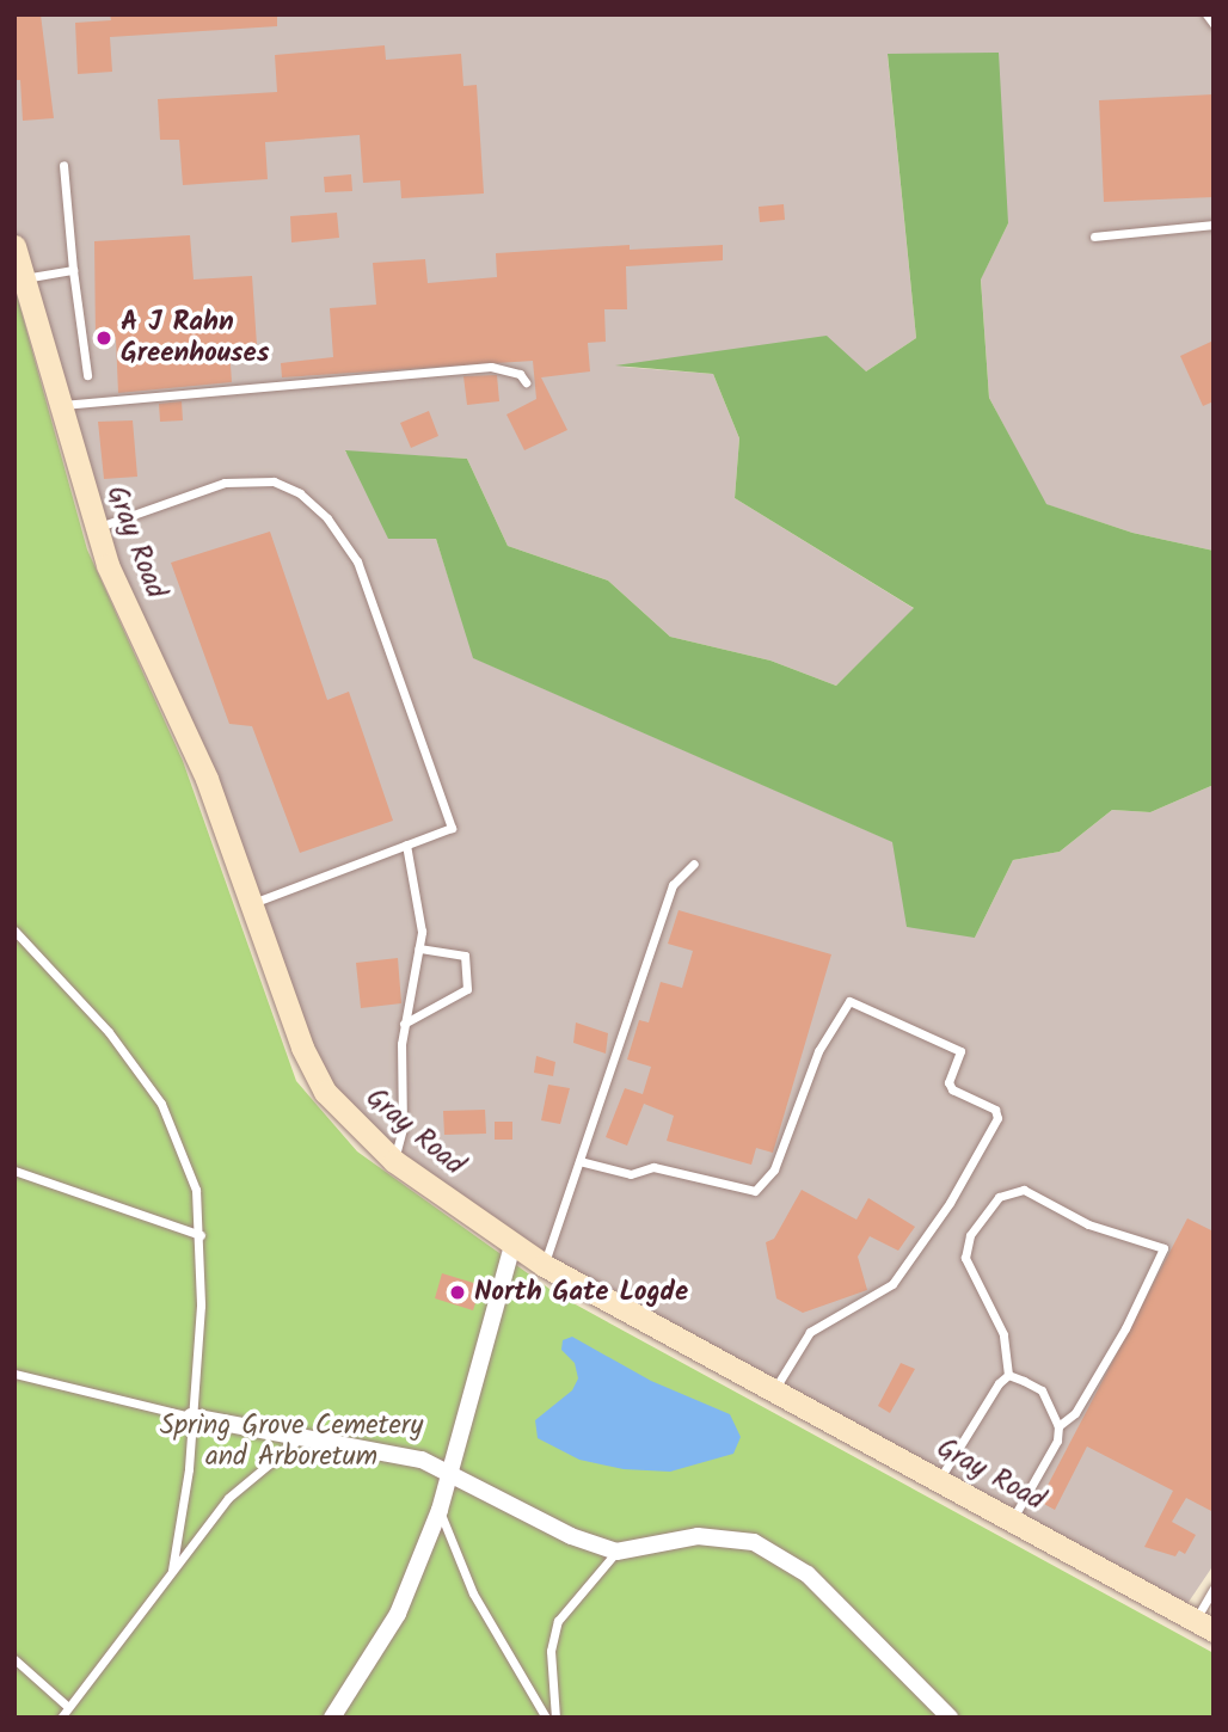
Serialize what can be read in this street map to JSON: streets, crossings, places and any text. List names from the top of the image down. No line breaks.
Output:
{"streets":{"street":["Gray Road"]},"parks":["Spring Grove Cemetery and Arboretum"],"places":["A J Rahn Greenhouses","North Gate Logde"]}
